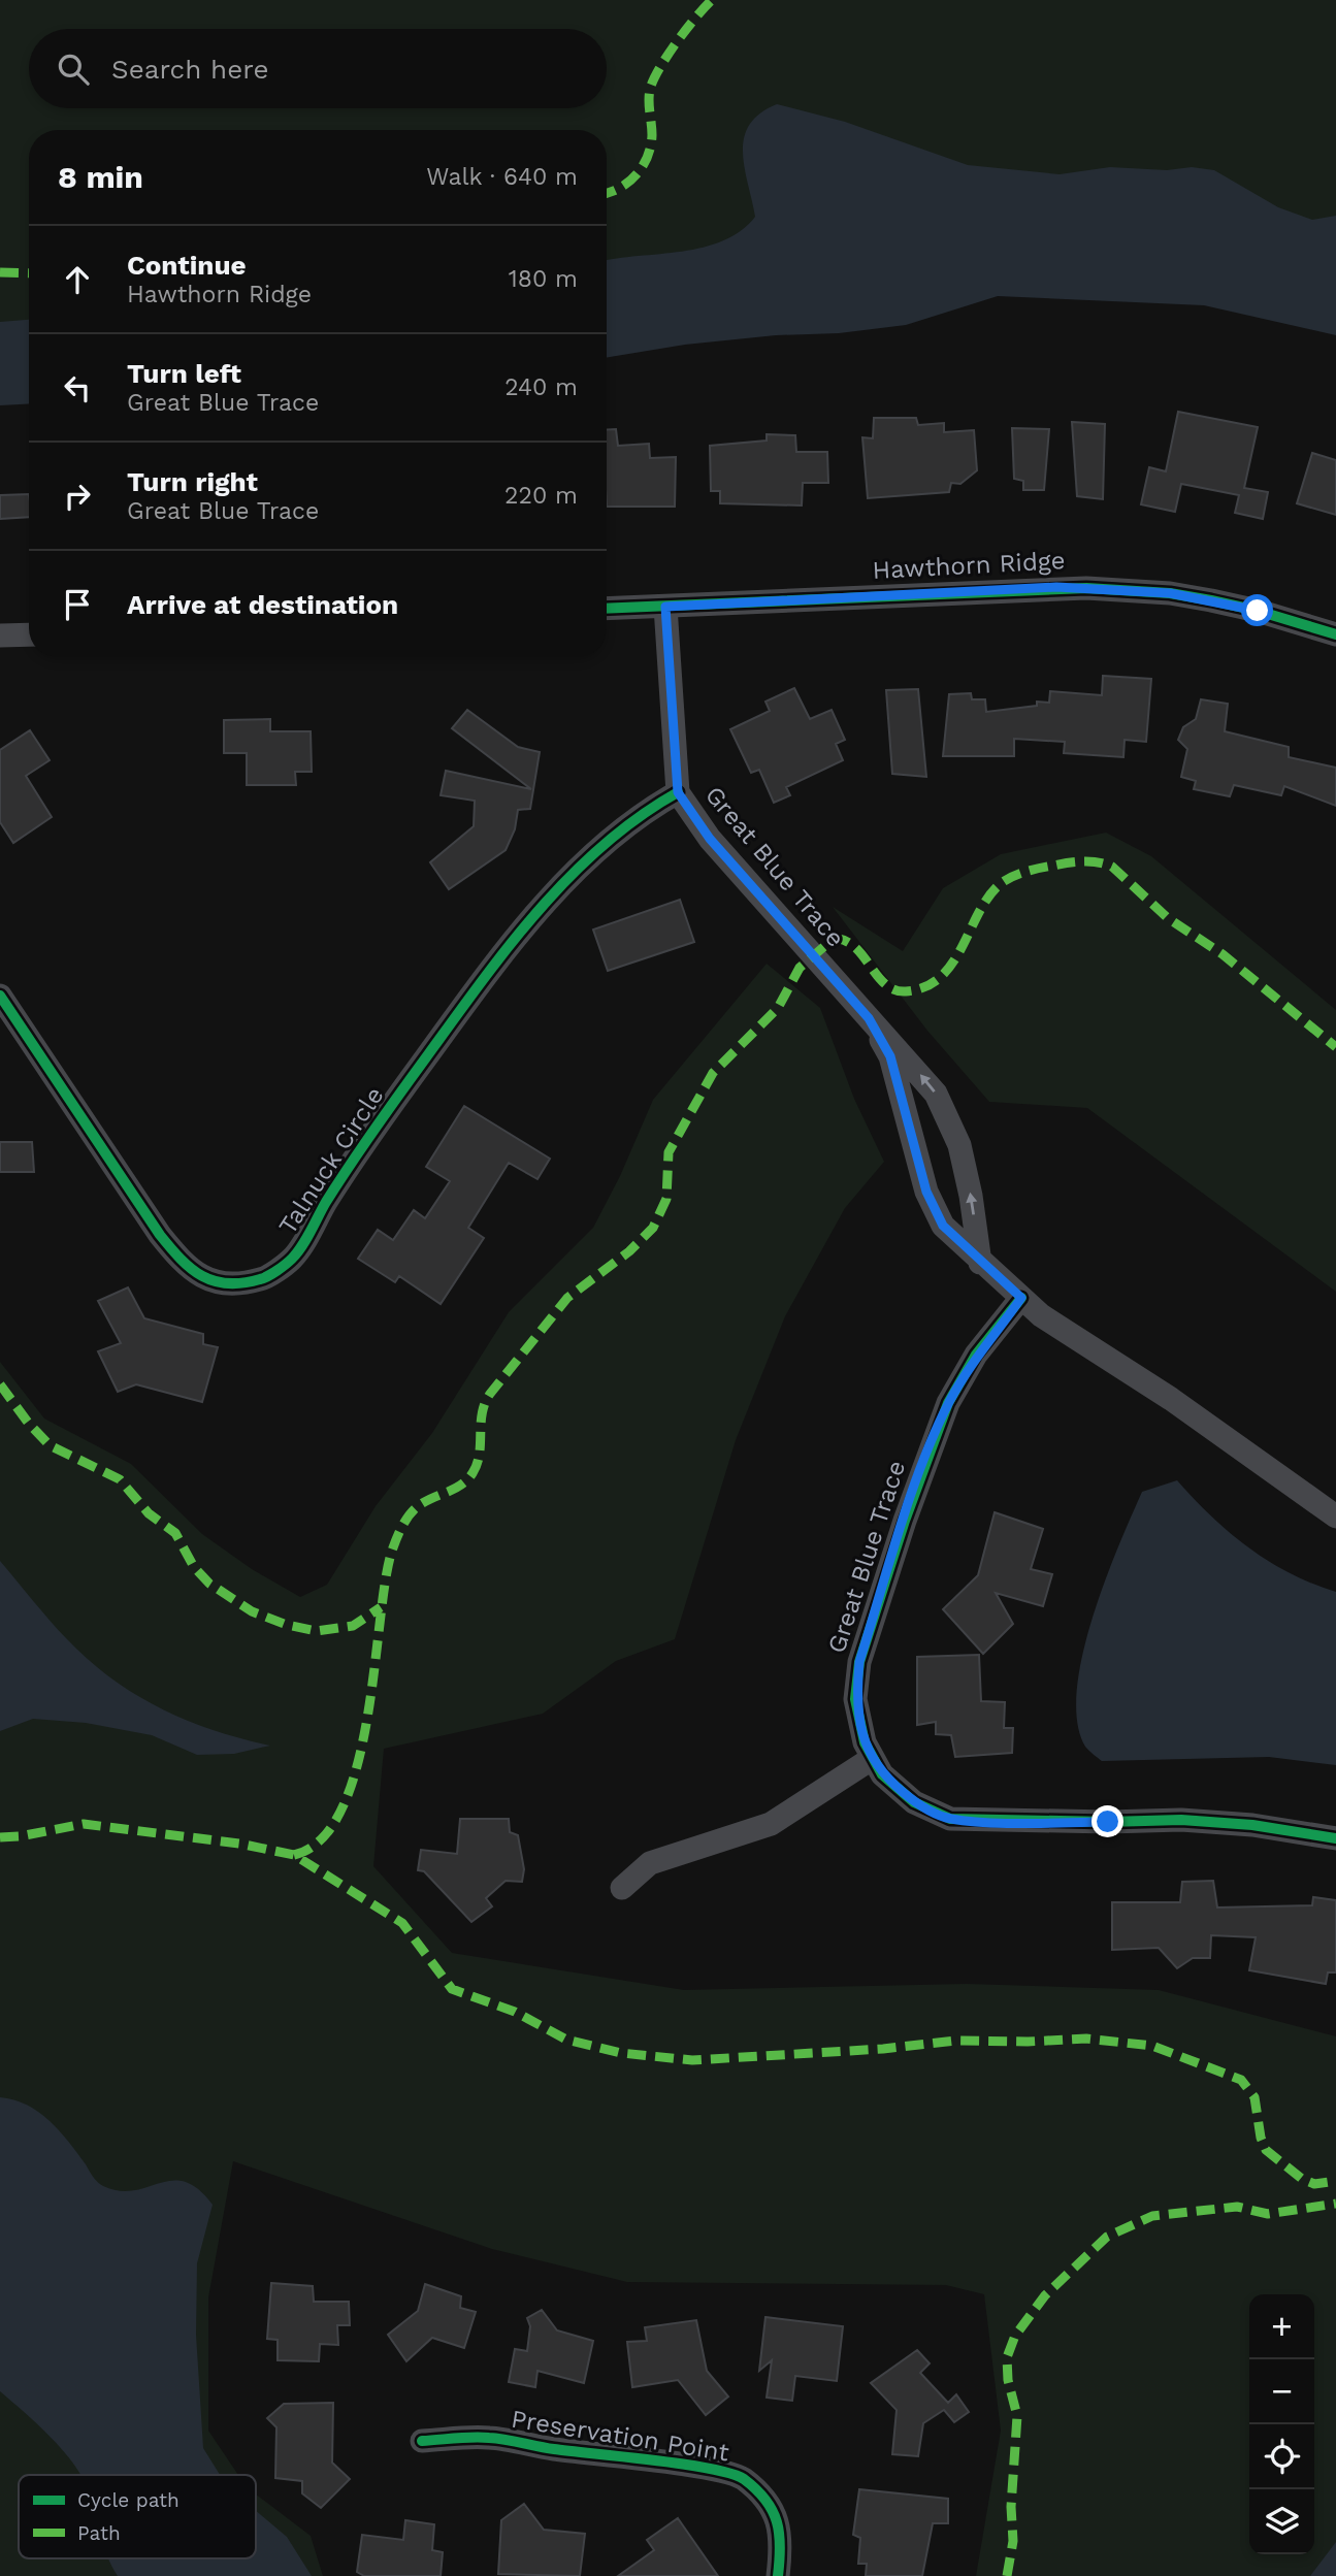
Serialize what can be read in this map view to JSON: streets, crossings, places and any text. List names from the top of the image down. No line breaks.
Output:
{"streets":{"street":["Hawthorn Ridge","Great Blue Trace","Talnuck Circle","Preservation Point"]},"crossings":[["Hawthorn Ridge","Great Blue Trace"],["Great Blue Trace","Talnuck Circle"]],"legend":["Cycle path","Path"],"page":{"search":"Search here","heading":["8 min","Walk · 640 m"],"list":[["Continue","Hawthorn Ridge","180 m"],["Turn left","Great Blue Trace","240 m"],["Turn right","Great Blue Trace","220 m"],"Arrive at destination"],"map_buttons":["+","−"]}}
